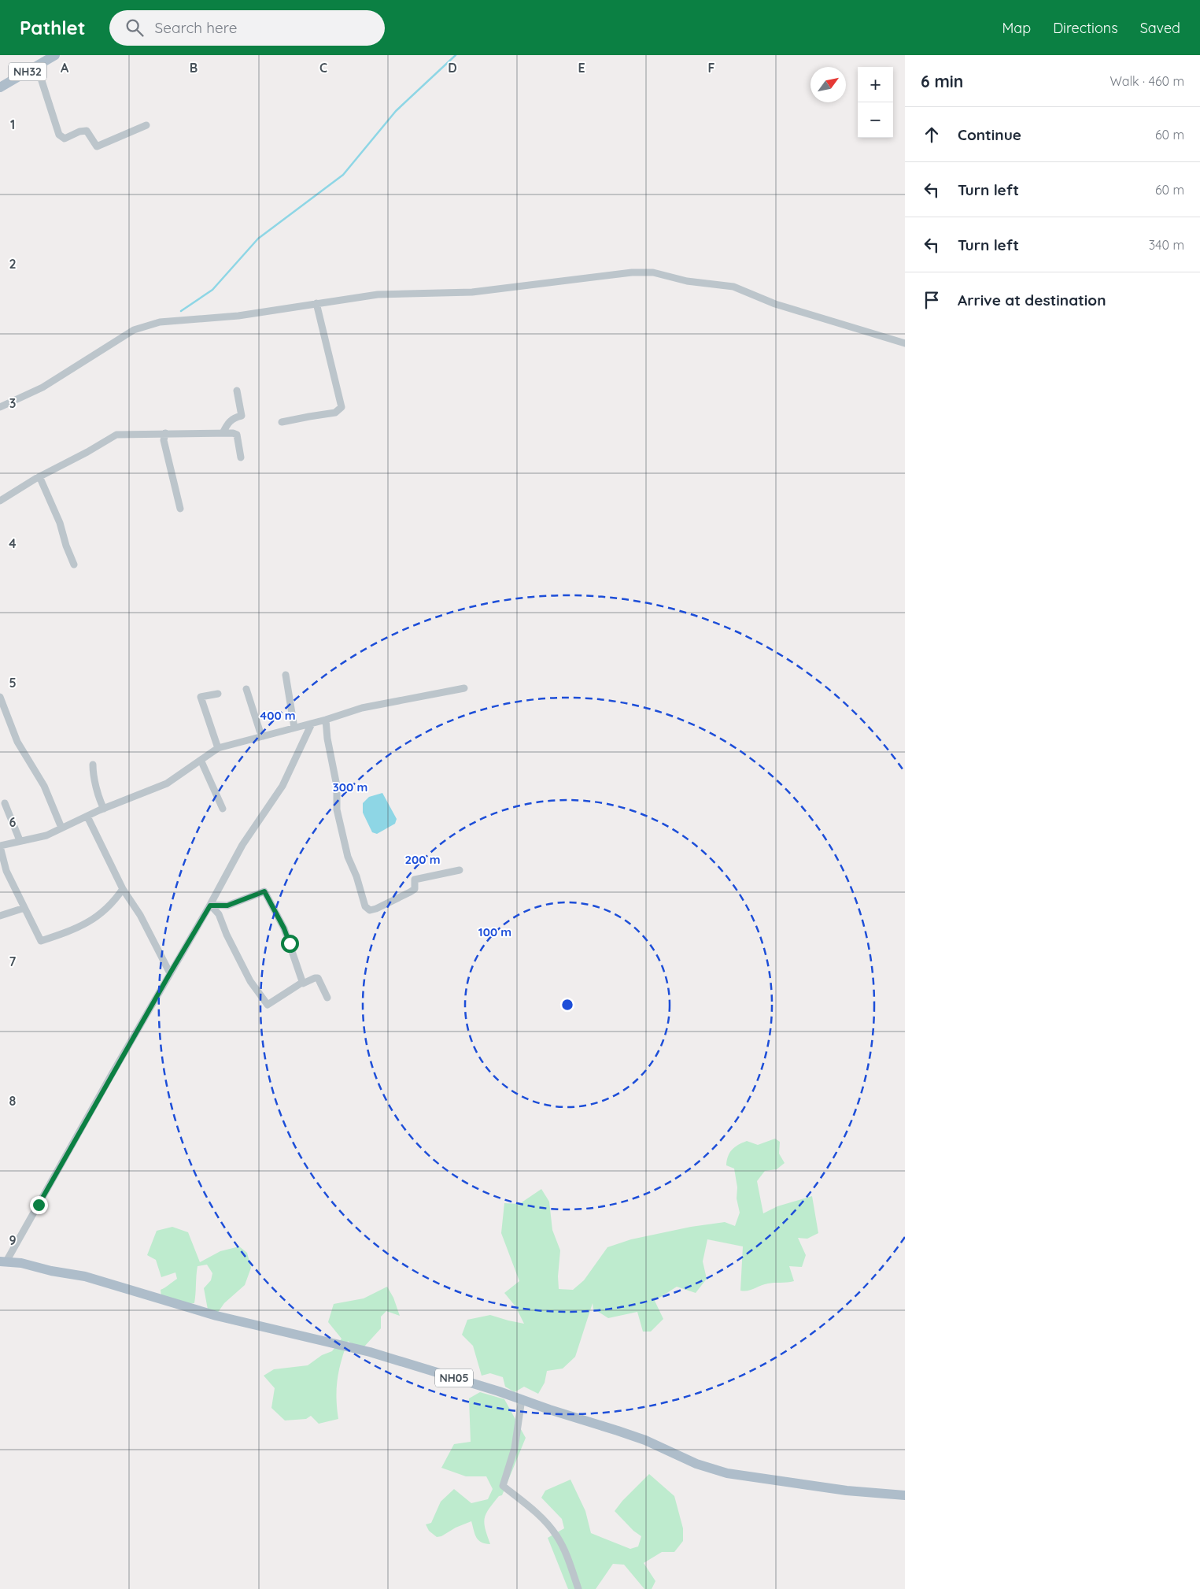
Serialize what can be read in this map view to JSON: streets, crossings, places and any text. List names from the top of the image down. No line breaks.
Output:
{"streets":{"main road":["NH32","NH05"]},"north":"top right","page":{"header":"Pathlet","search":"Search here","nav":["Map","Directions","Saved"],"heading":["6 min","Walk · 460 m"],"map_buttons":["+","−"],"list":[["Continue","60 m"],["Turn left","60 m"],["Turn left","340 m"],"Arrive at destination"]},"grid":{"columns":["A","B","C","D","E","F"],"rows":["1","2","3","4","5","6","7","8","9"]},"rings":["400 m","300 m","200 m","100 m"]}
